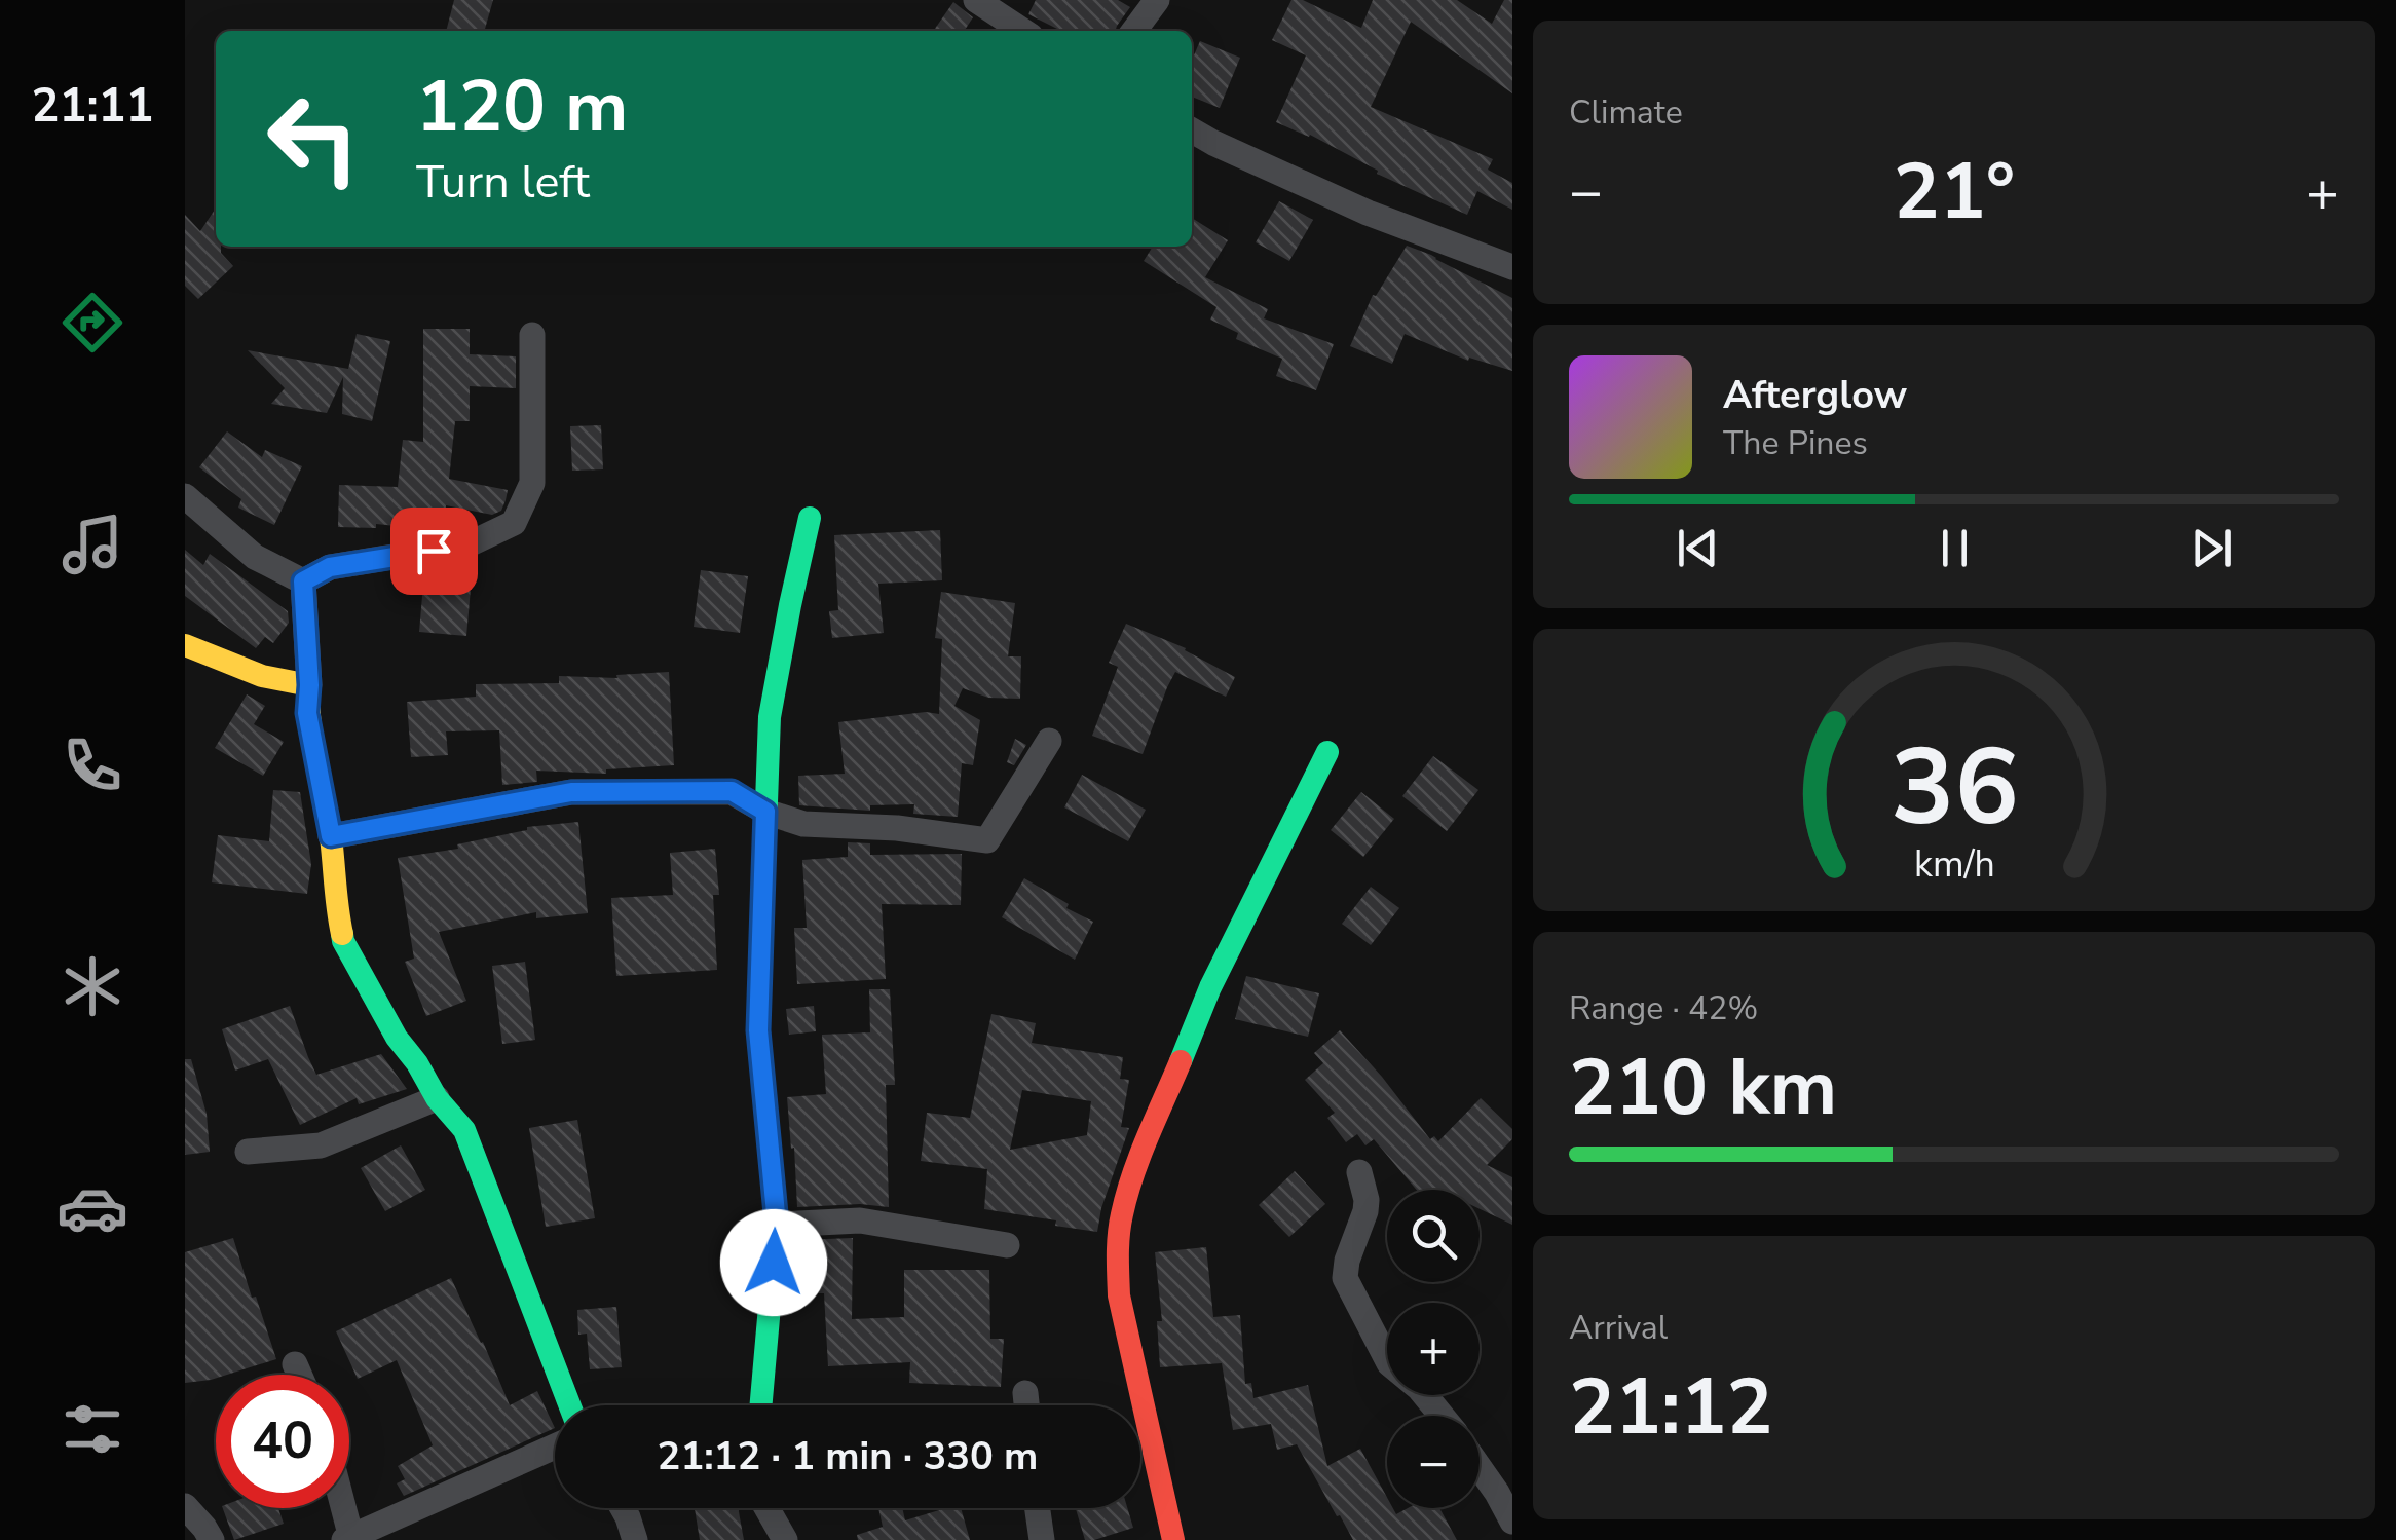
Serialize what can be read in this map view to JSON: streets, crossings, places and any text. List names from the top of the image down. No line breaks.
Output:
{"page":{"tabs":"21:11","tile":["Climate",["Range · 42%","210 km"],["Arrival","21:12"]],"turn":["120 m","Turn left"],"heat":["−","21°","+"],"song":["Afterglow","The Pines"],"map_buttons":["+","−"],"limit":"40","trip":"21:12 · 1 min · 330 m","gauge":["36","km/h"]}}
